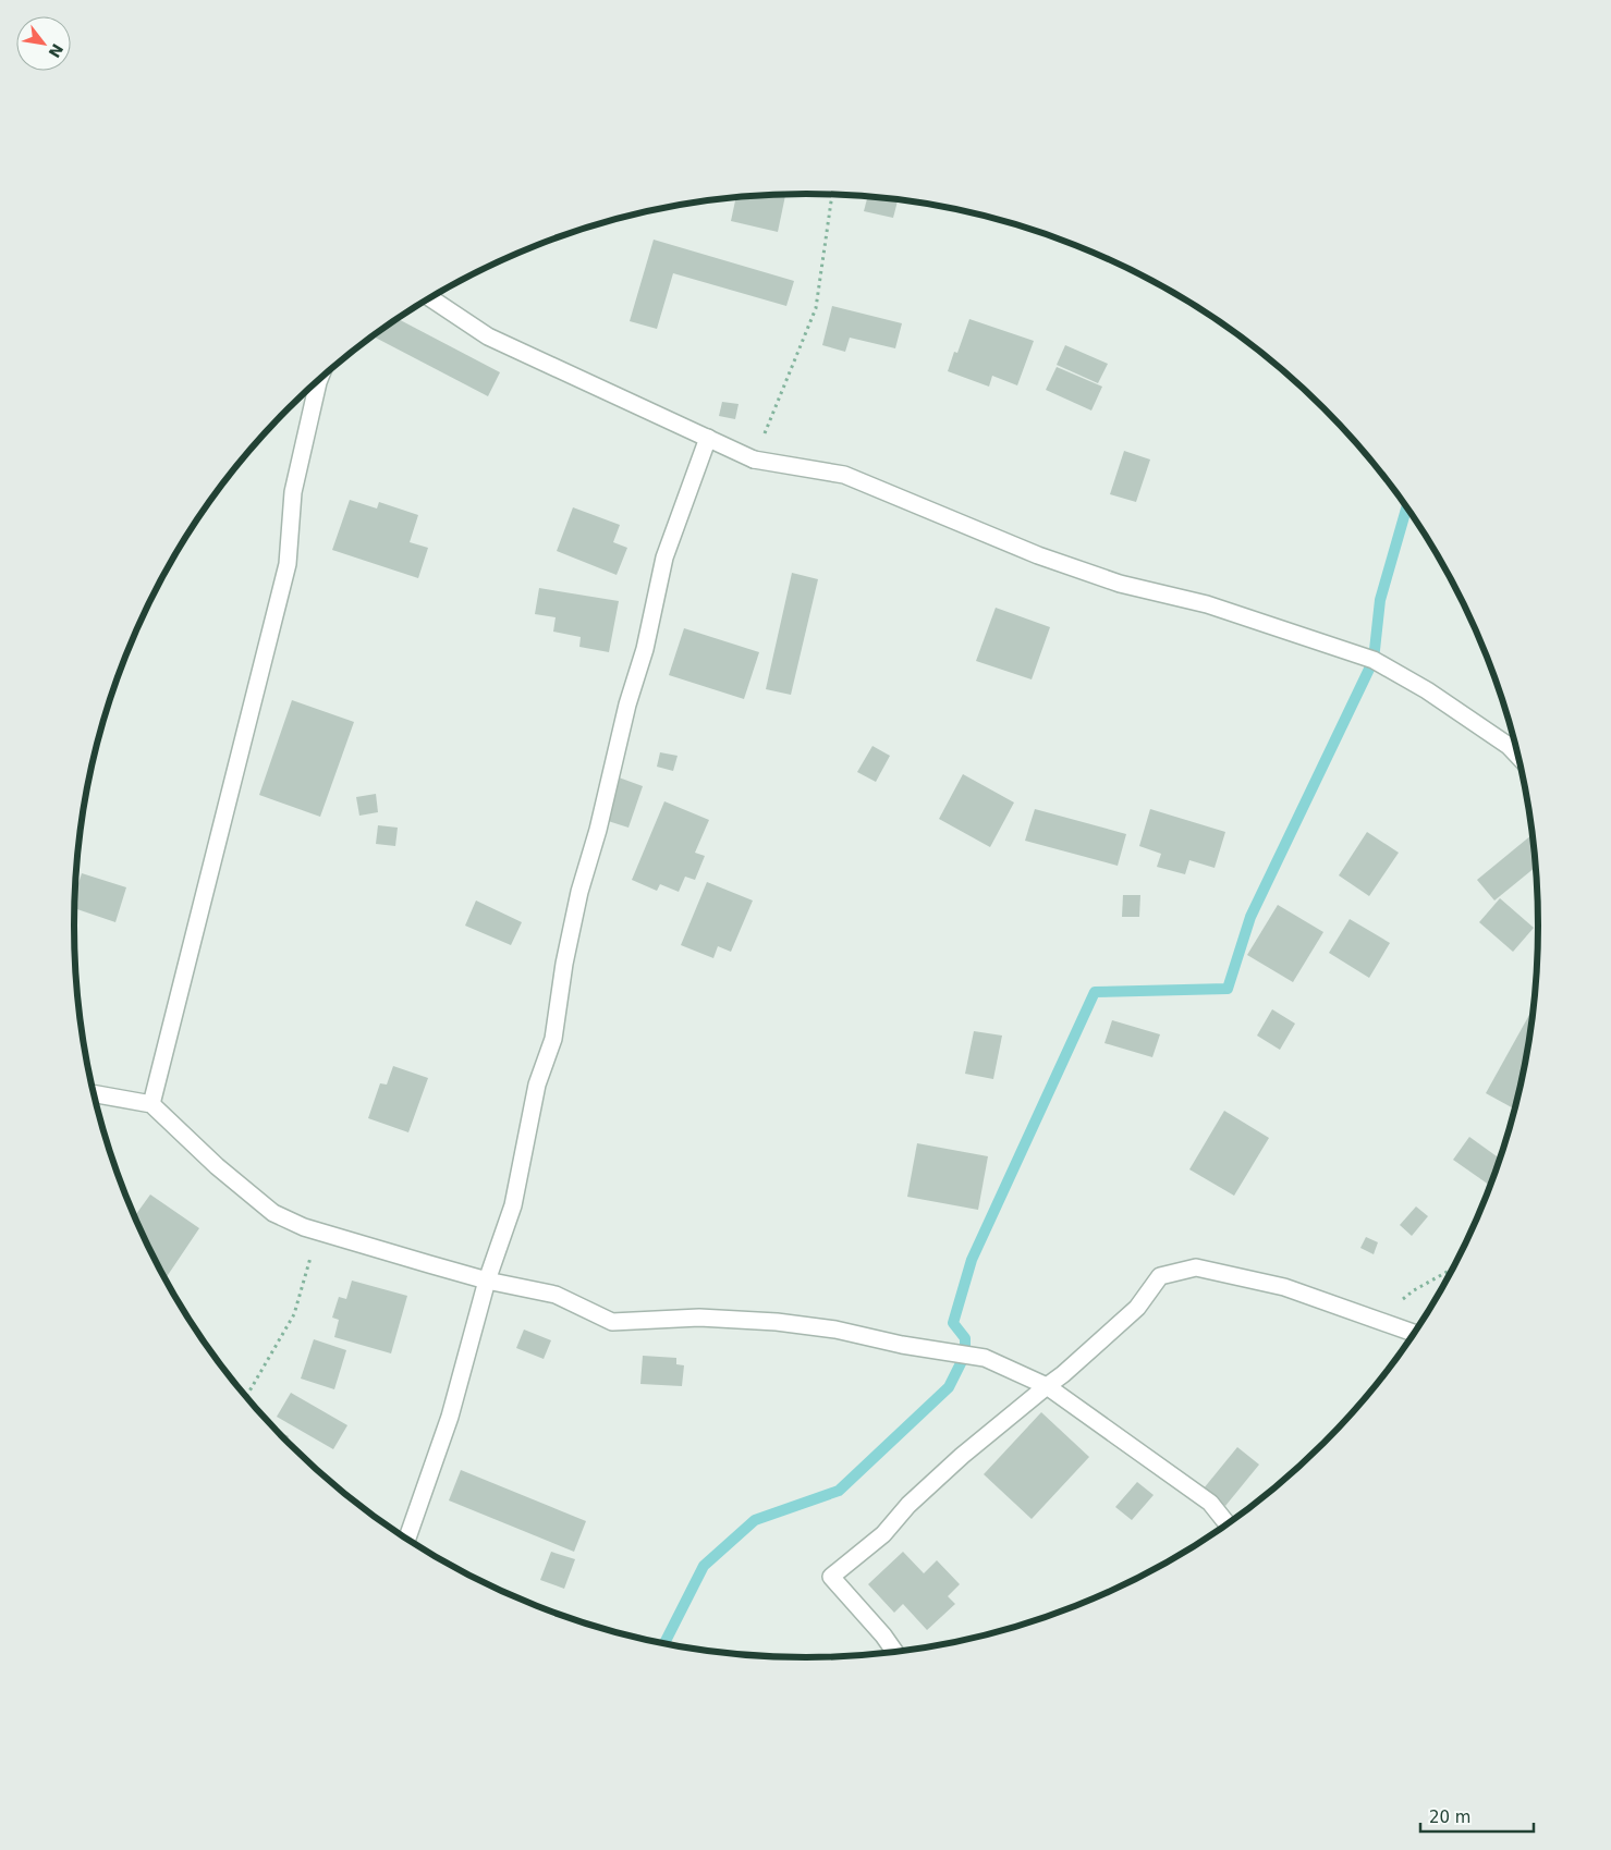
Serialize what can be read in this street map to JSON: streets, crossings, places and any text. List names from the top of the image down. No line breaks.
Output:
{"scale_bar":"20 m","north":"bottom right"}
